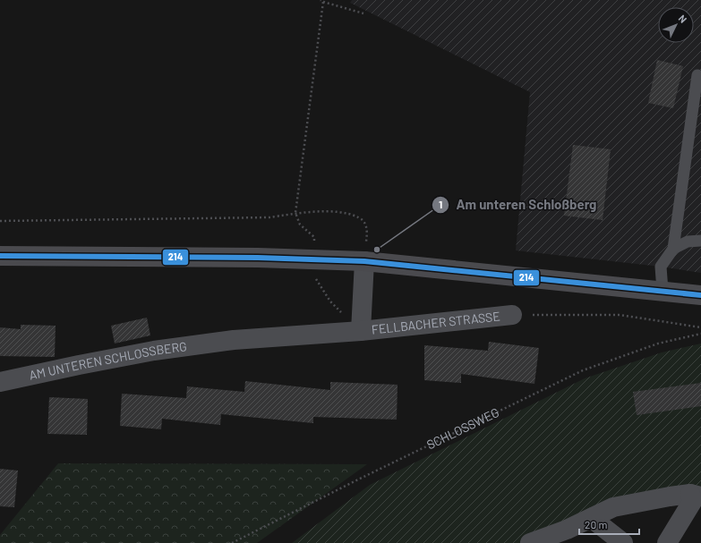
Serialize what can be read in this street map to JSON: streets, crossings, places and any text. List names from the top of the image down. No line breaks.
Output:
{"streets":{"street":["FELLBACHER STRASSE","AM UNTEREN SCHLOSSBERG"],"path":["SCHLOSSWEG"]},"crossings":[["FELLBACHER STRASSE","AM UNTEREN SCHLOSSBERG"]],"places":["Am unteren Schloßberg"],"lines":["transit line 214"],"scale_bar":"20 m","north":"top right"}
